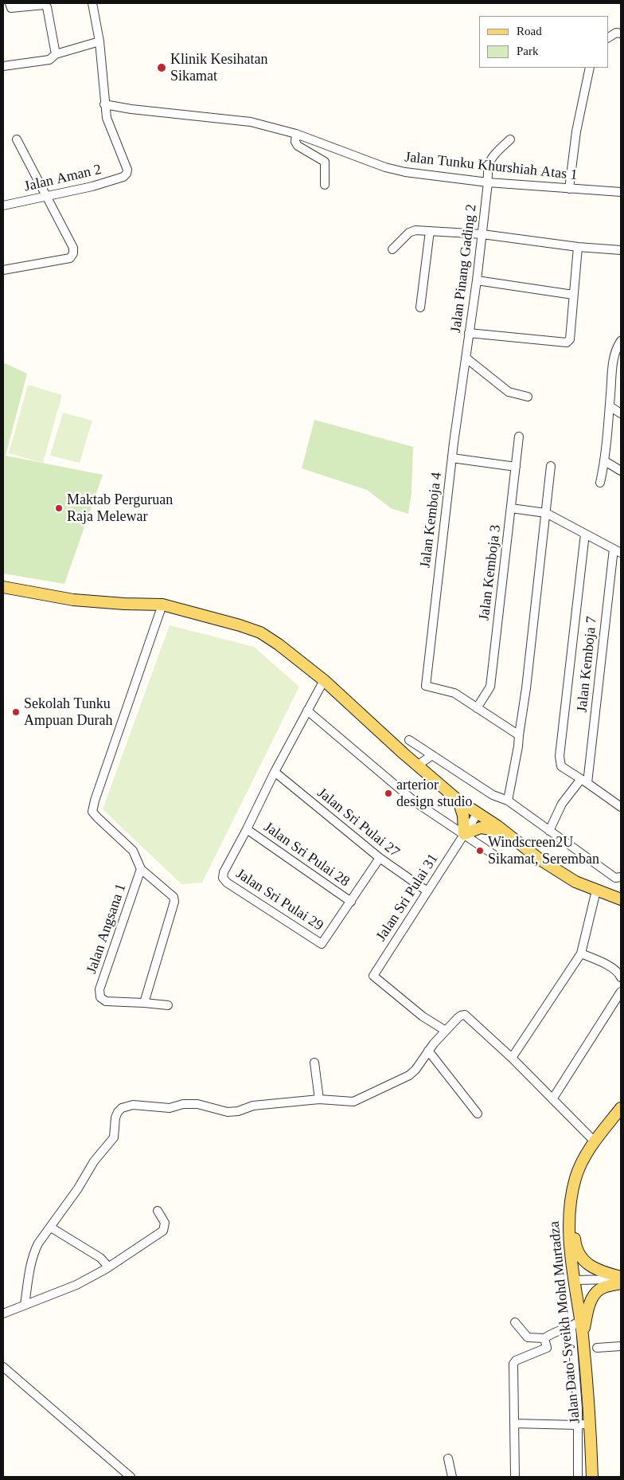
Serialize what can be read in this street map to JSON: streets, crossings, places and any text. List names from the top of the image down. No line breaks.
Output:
{"streets":{"main road":["Jalan Dato' Syeikh Mohd Murtadza"],"street":["Jalan Tunku Khurshiah Atas 1","Jalan Aman 2","Jalan Pinang Gading 2","Jalan Kemboja 4","Jalan Kemboja 3","Jalan Kemboja 7","Jalan Sri Pulai 27","Jalan Sri Pulai 28","Jalan Sri Pulai 31","Jalan Sri Pulai 29","Jalan Angsana 1"]},"crossings":[["Jalan Tunku Khurshiah Atas 1","Jalan Aman 2"],["Jalan Tunku Khurshiah Atas 1","Jalan Pinang Gading 2"],["Jalan Pinang Gading 2","Jalan Kemboja 4"],["Jalan Kemboja 4","Jalan Kemboja 3"],["Jalan Sri Pulai 27","Jalan Sri Pulai 31"],["Jalan Sri Pulai 28","Jalan Sri Pulai 29"]],"places":["Klinik Kesihatan Sikamat","Maktab Perguruan Raja Melewar","Sekolah Tunku Ampuan Durah","arterior design studio","Windscreen2U Sikamat, Seremban"],"legend":["Road","Park"]}
